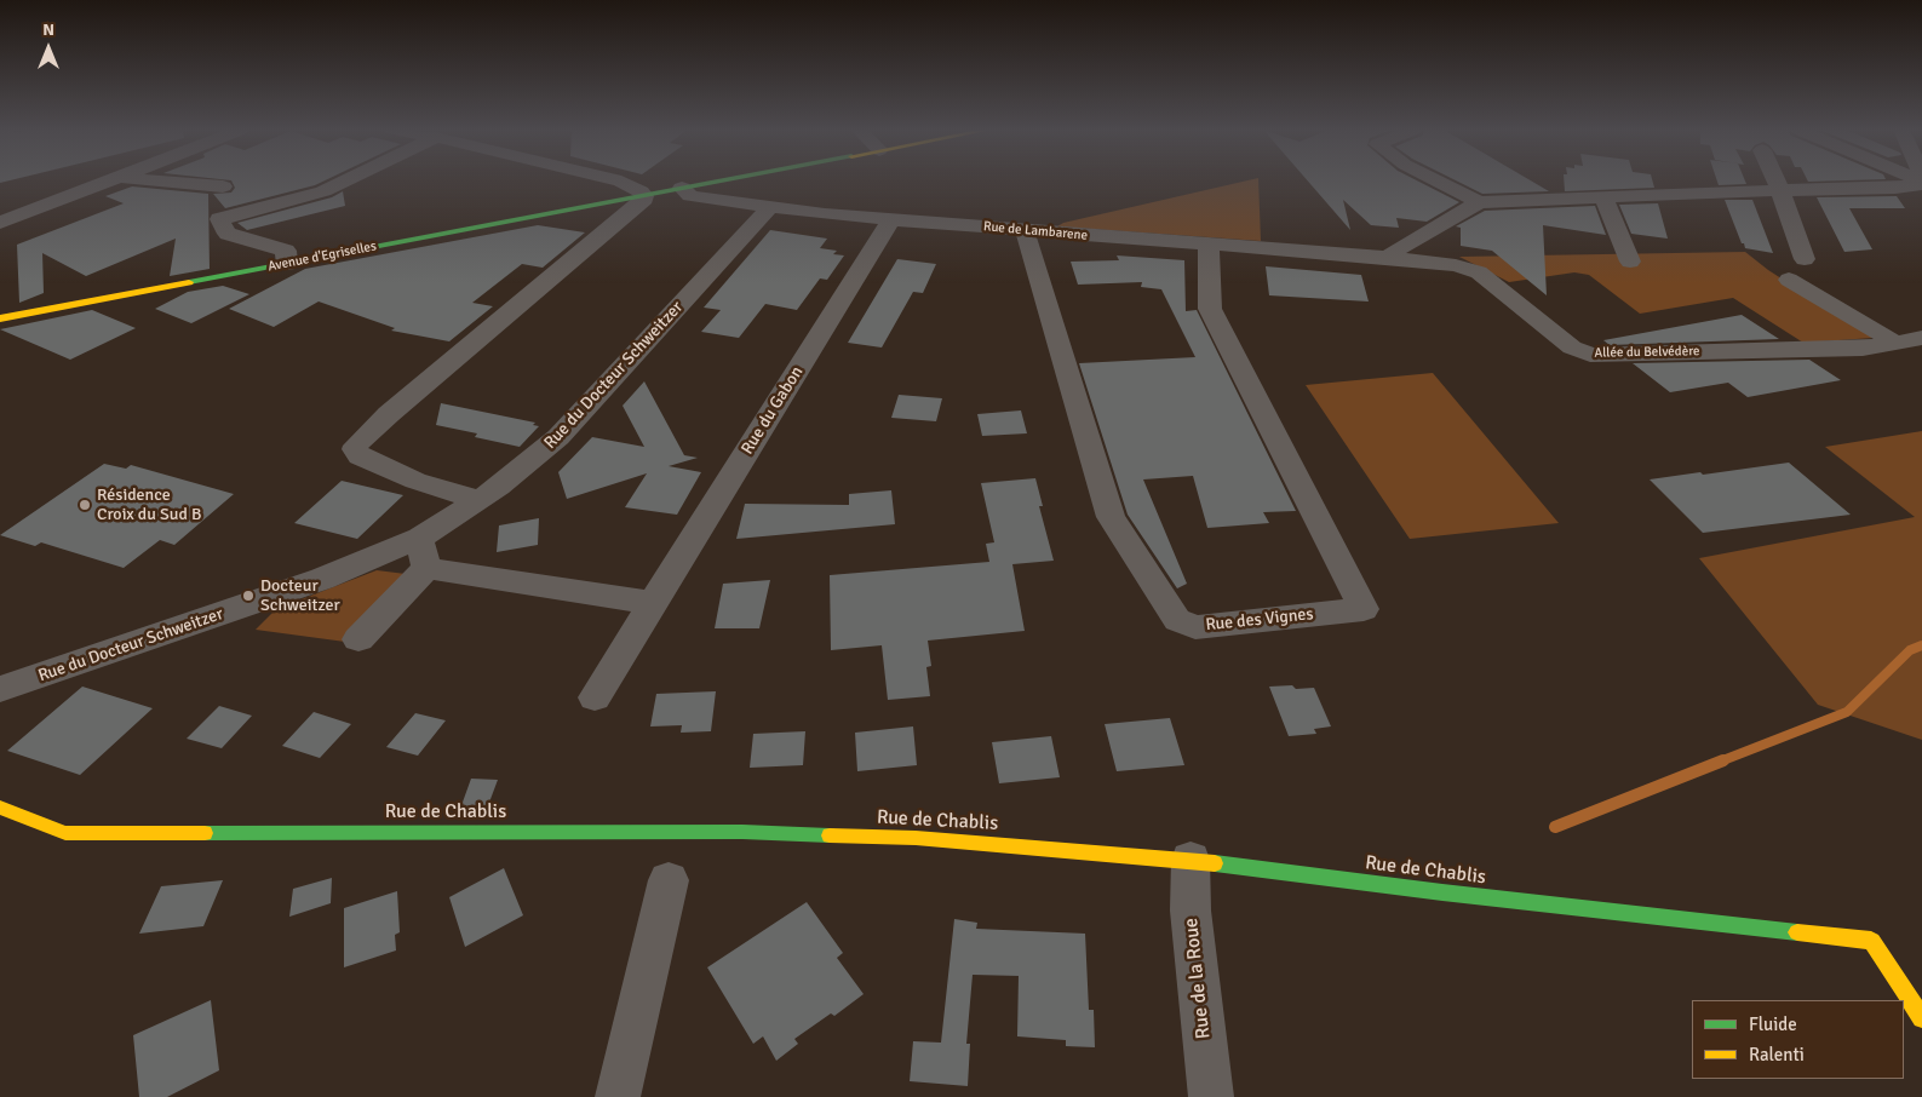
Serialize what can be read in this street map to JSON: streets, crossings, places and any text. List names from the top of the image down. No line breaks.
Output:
{"streets":{"street":["Rue de Lambarene","Avenue d'Egriselles","Allée du Belvédère","Rue du Docteur Schweitzer","Rue du Gabon","Rue des Vignes","Rue de Chablis","Rue de la Roue"]},"crossings":[["Rue de Lambarene","Avenue d'Egriselles"],["Rue de Lambarene","Allée du Belvédère"],["Rue de Lambarene","Rue du Docteur Schweitzer"],["Rue de Lambarene","Rue du Gabon"],["Rue de Lambarene","Rue des Vignes"],["Rue de Chablis","Rue de la Roue"]],"places":["Résidence Croix du Sud B","Docteur Schweitzer"],"legend":["Fluide","Ralenti"],"north":"top"}
